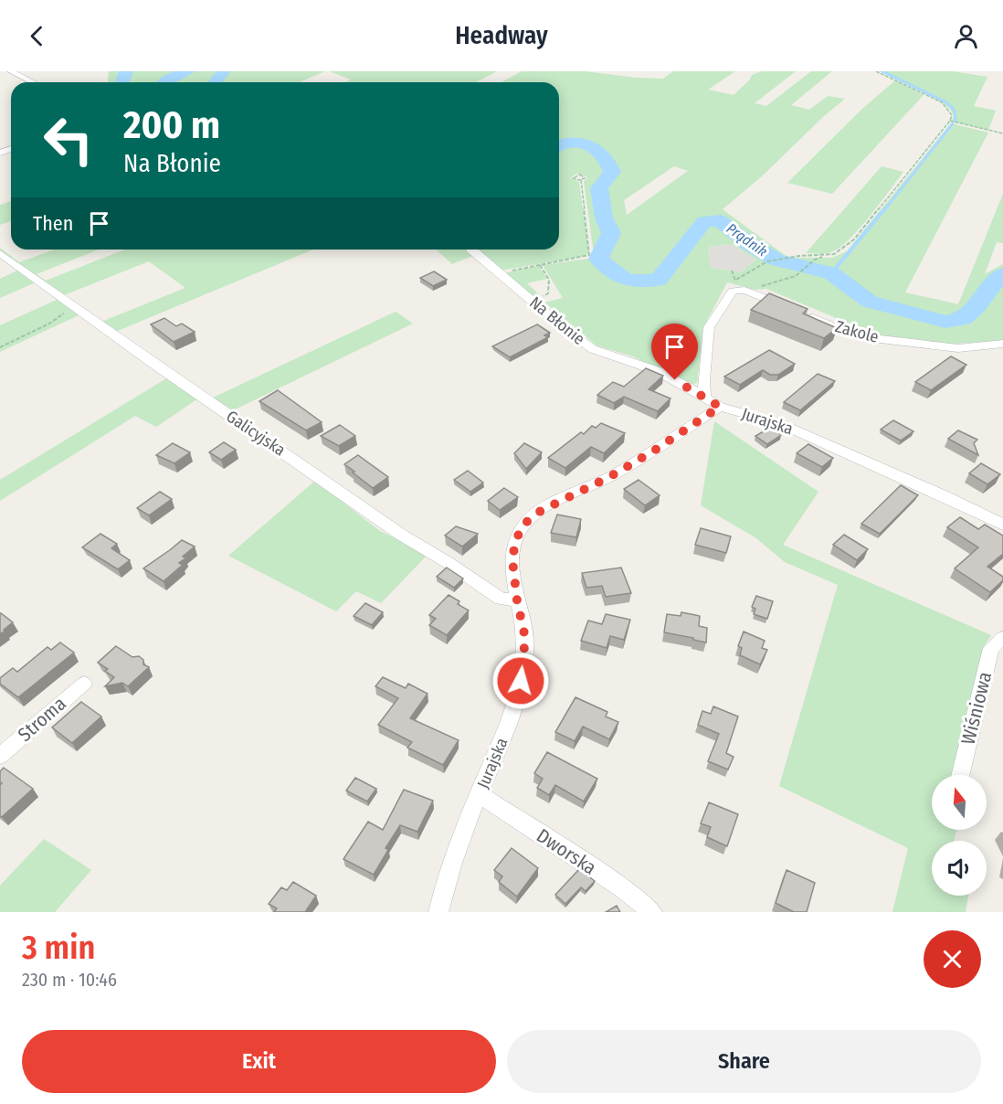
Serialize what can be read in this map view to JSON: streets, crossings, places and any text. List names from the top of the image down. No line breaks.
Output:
{"streets":{"street":["Na Błonie","Zakole","Jurajska","Galicyjska","Wiśniowa","Stroma","Dworska"]},"crossings":[["Na Błonie","Jurajska"],["Jurajska","Galicyjska"],["Jurajska","Dworska"]],"water":["Prądnik"],"north":"top","page":{"header":"Headway","turn":["200 m","Na Błonie"],"then":"Then","heading":["3 min","230 m · 10:46"],"buttons":["Exit","Share"]}}
